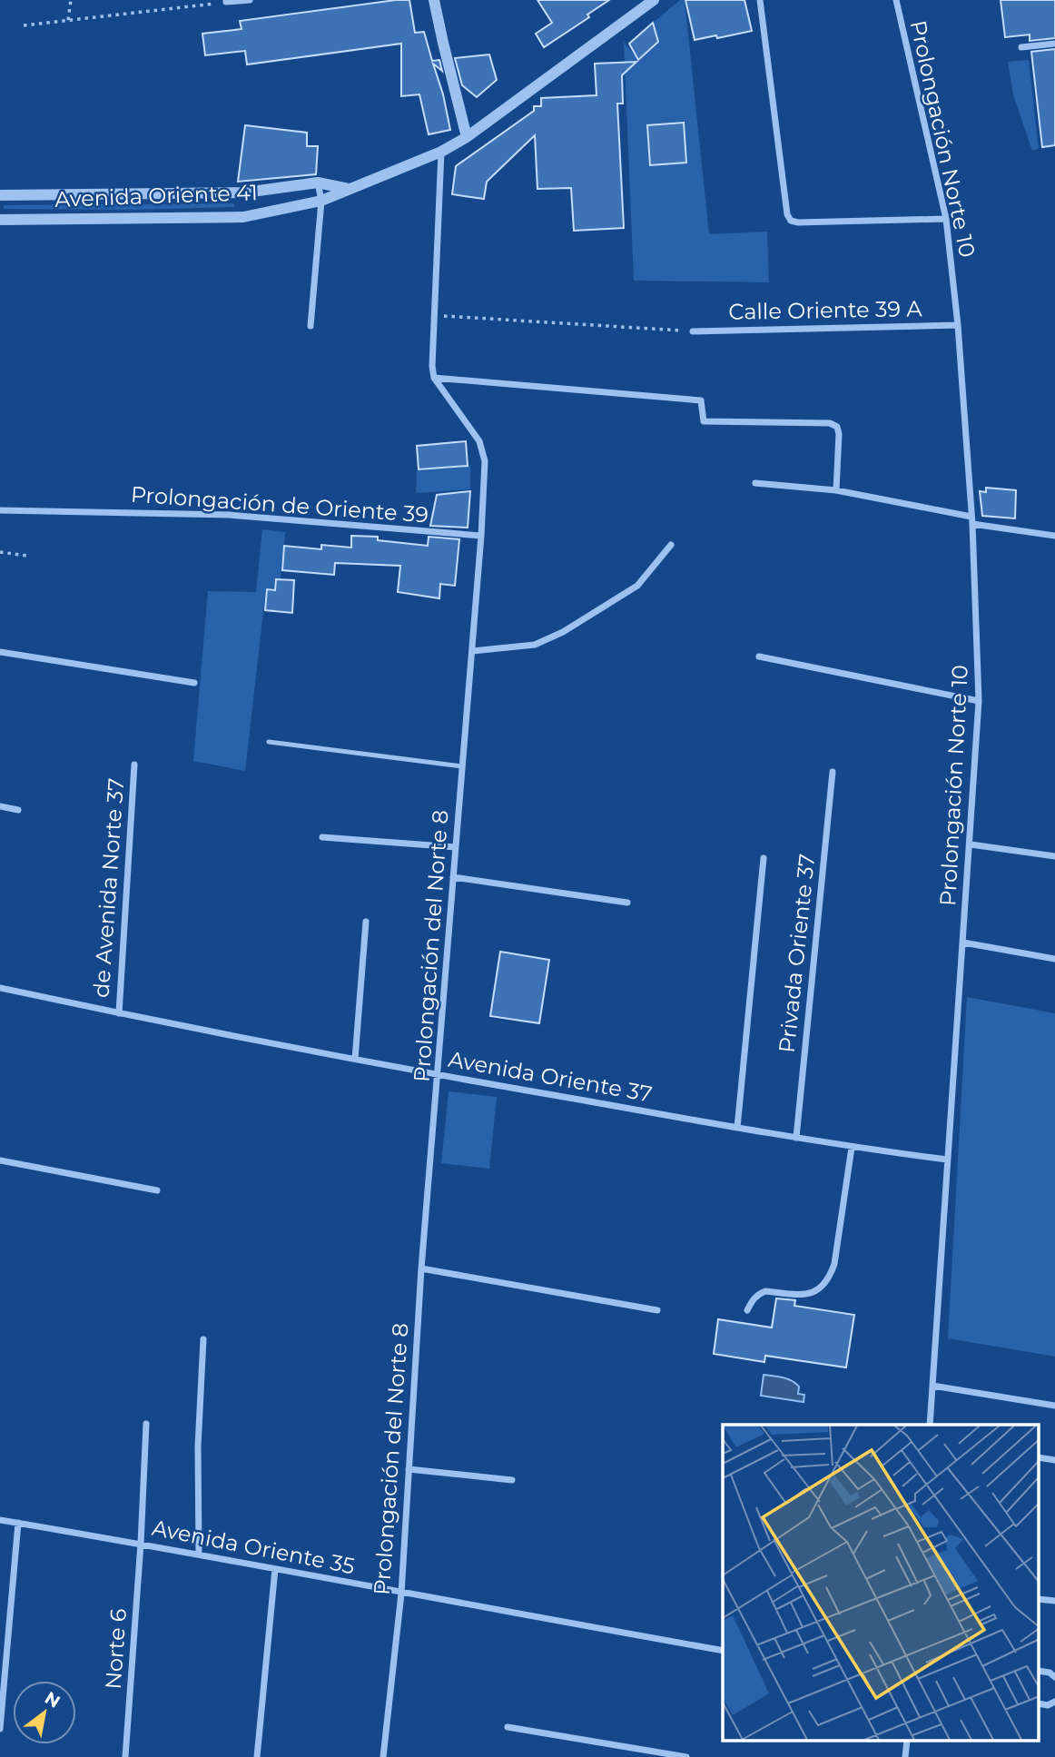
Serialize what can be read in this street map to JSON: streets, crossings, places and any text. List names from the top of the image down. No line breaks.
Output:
{"streets":{"street":["Prolongación Norte 10","Avenida Oriente 41","Calle Oriente 39 A","Prolongación de Oriente 39","de Avenida Norte 37","Prolongación del Norte 8","Privada Oriente 37","Avenida Oriente 37","Avenida Oriente 35","Norte 6"]},"crossings":[["Prolongación Norte 10","Calle Oriente 39 A"],["Prolongación Norte 10","Avenida Oriente 37"],["Prolongación de Oriente 39","Prolongación del Norte 8"],["de Avenida Norte 37","Avenida Oriente 37"],["Prolongación del Norte 8","Avenida Oriente 37"],["Prolongación del Norte 8","Avenida Oriente 35"],["Privada Oriente 37","Avenida Oriente 37"],["Avenida Oriente 35","Norte 6"]],"north":"top right"}
